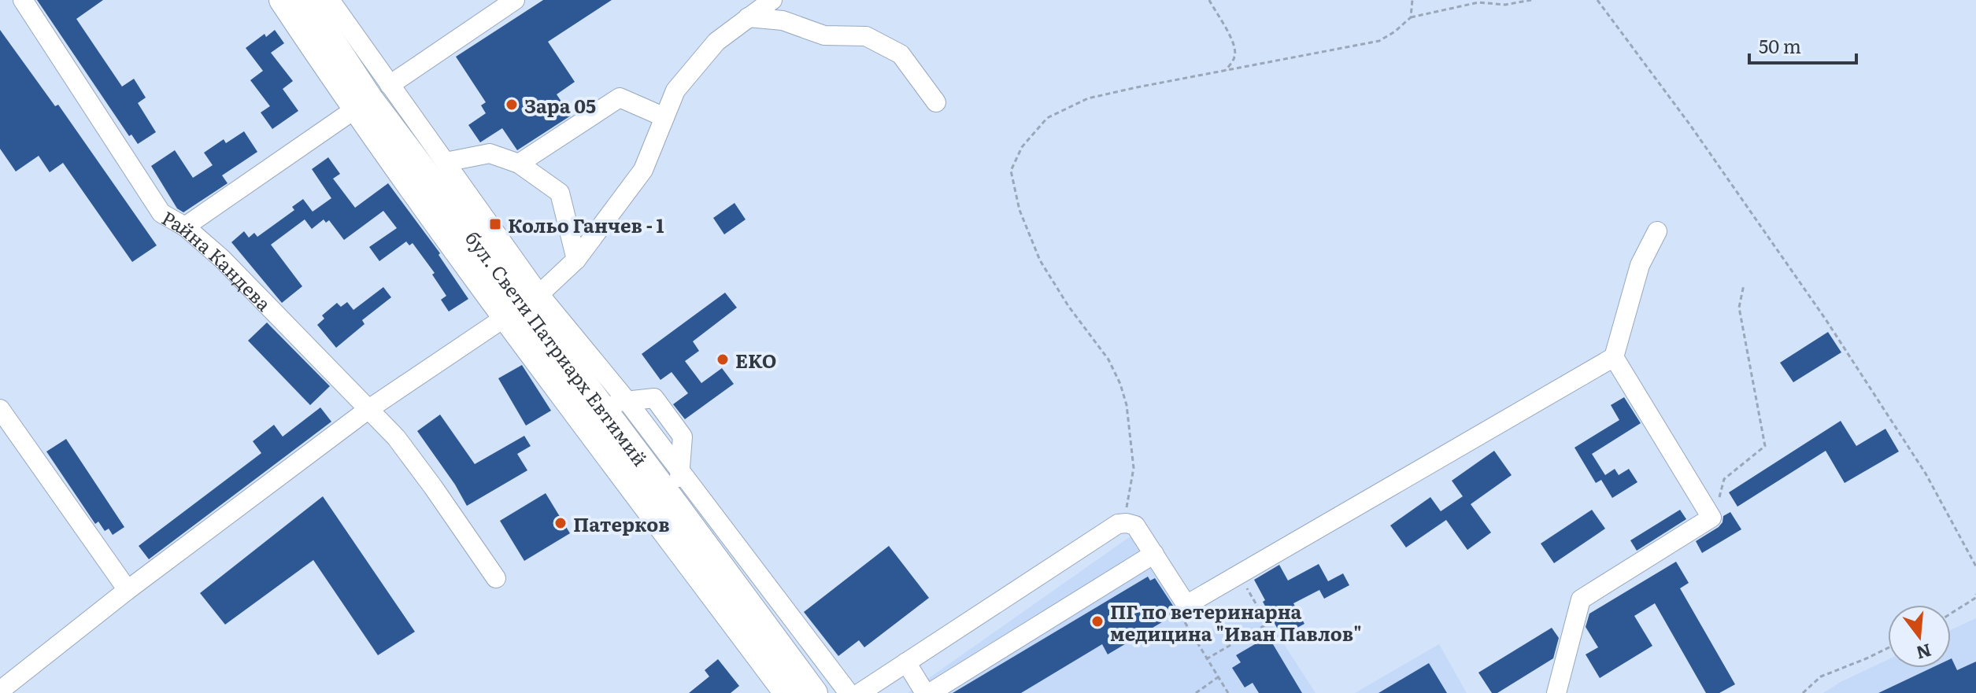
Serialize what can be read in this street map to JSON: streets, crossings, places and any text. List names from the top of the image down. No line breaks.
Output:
{"streets":{"main road":["бул. Свети Патриарх Евтимий"],"street":["Райна Кандева"]},"places":{"other":["Зара 05","EKO","Патерков","ПГ по ветеринарна медицина \"Иван Павлов\""],"transit":["Кольо Ганчев - 1"]},"scale_bar":"50 m","north":"bottom"}
